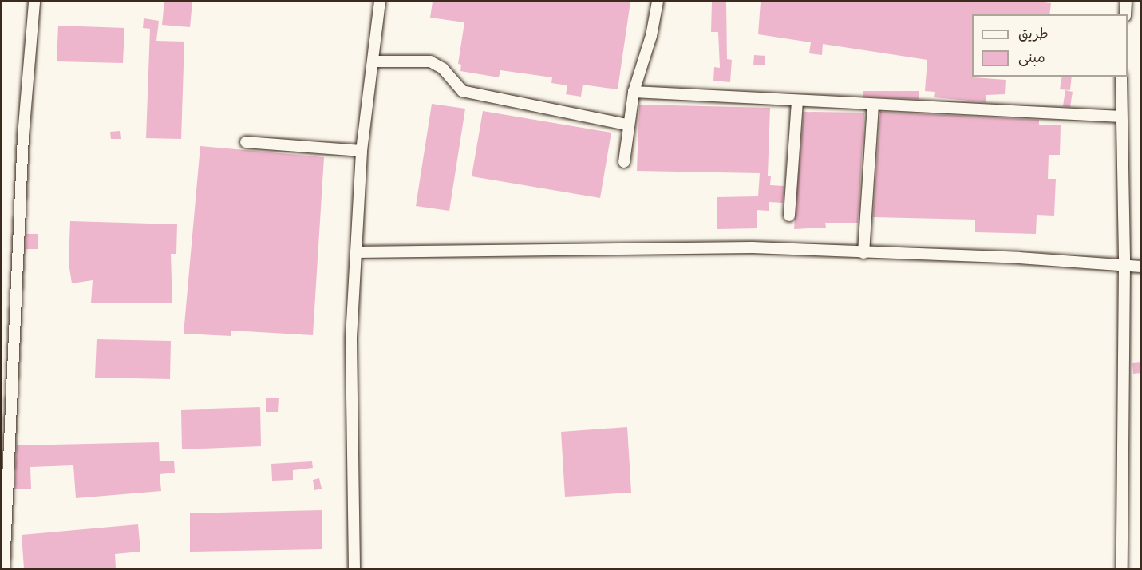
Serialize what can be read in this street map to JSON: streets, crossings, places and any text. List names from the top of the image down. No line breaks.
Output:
{"legend":["طريق","مبنى"]}
